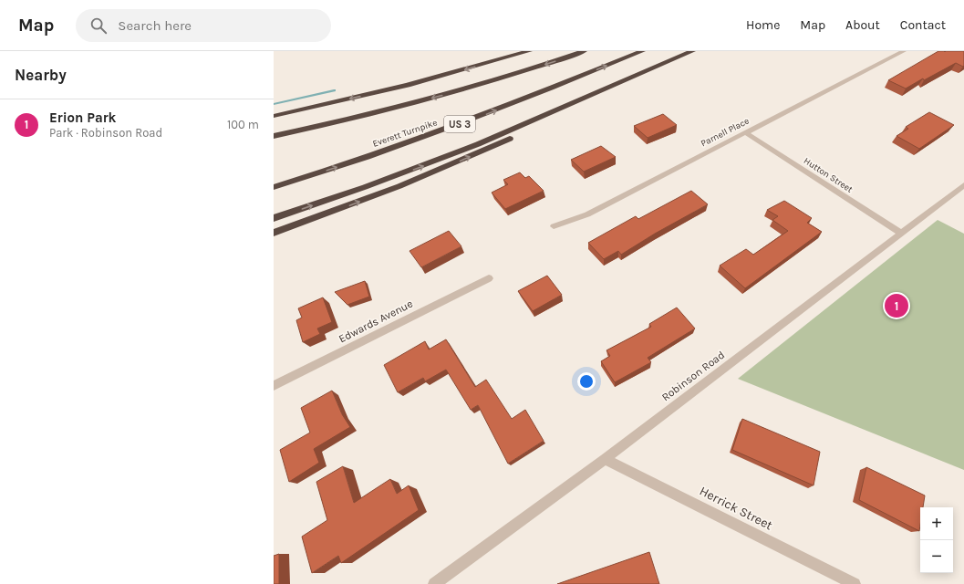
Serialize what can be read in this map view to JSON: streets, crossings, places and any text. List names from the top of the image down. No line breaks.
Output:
{"streets":{"highway":["US 3","Everett Turnpike"],"street":["Parnell Place","Hutton Street","Edwards Avenue","Robinson Road","Herrick Street"]},"crossings":[["Parnell Place","Hutton Street"],["Hutton Street","Robinson Road"],["Robinson Road","Herrick Street"]],"page":{"header":"Map","search":"Search here","nav":["Home","Map","About","Contact"],"heading":"Nearby","list":[{"mark":"1","name":"Erion Park","note":"Park · Robinson Road","value":"100 m"}],"pins":"1","map_buttons":["+","−"]}}
